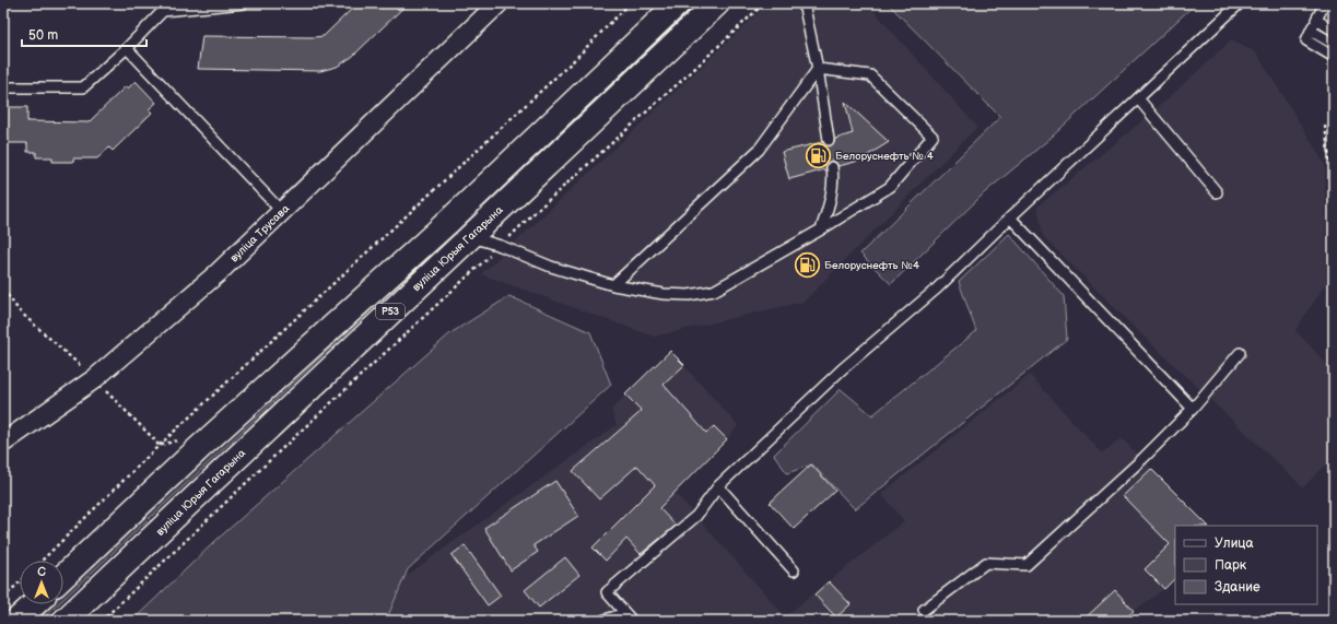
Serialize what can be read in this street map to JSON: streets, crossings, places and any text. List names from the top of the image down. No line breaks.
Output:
{"streets":{"main road":["вуліца Юрыя Гагарына","Р53"],"street":["вуліца Трусава"]},"places":{"fuel station":["Белоруснефть № 4","Белоруснефть №4"]},"legend":["Улица","Парк","Здание"],"scale_bar":"50 m","north":"top"}
